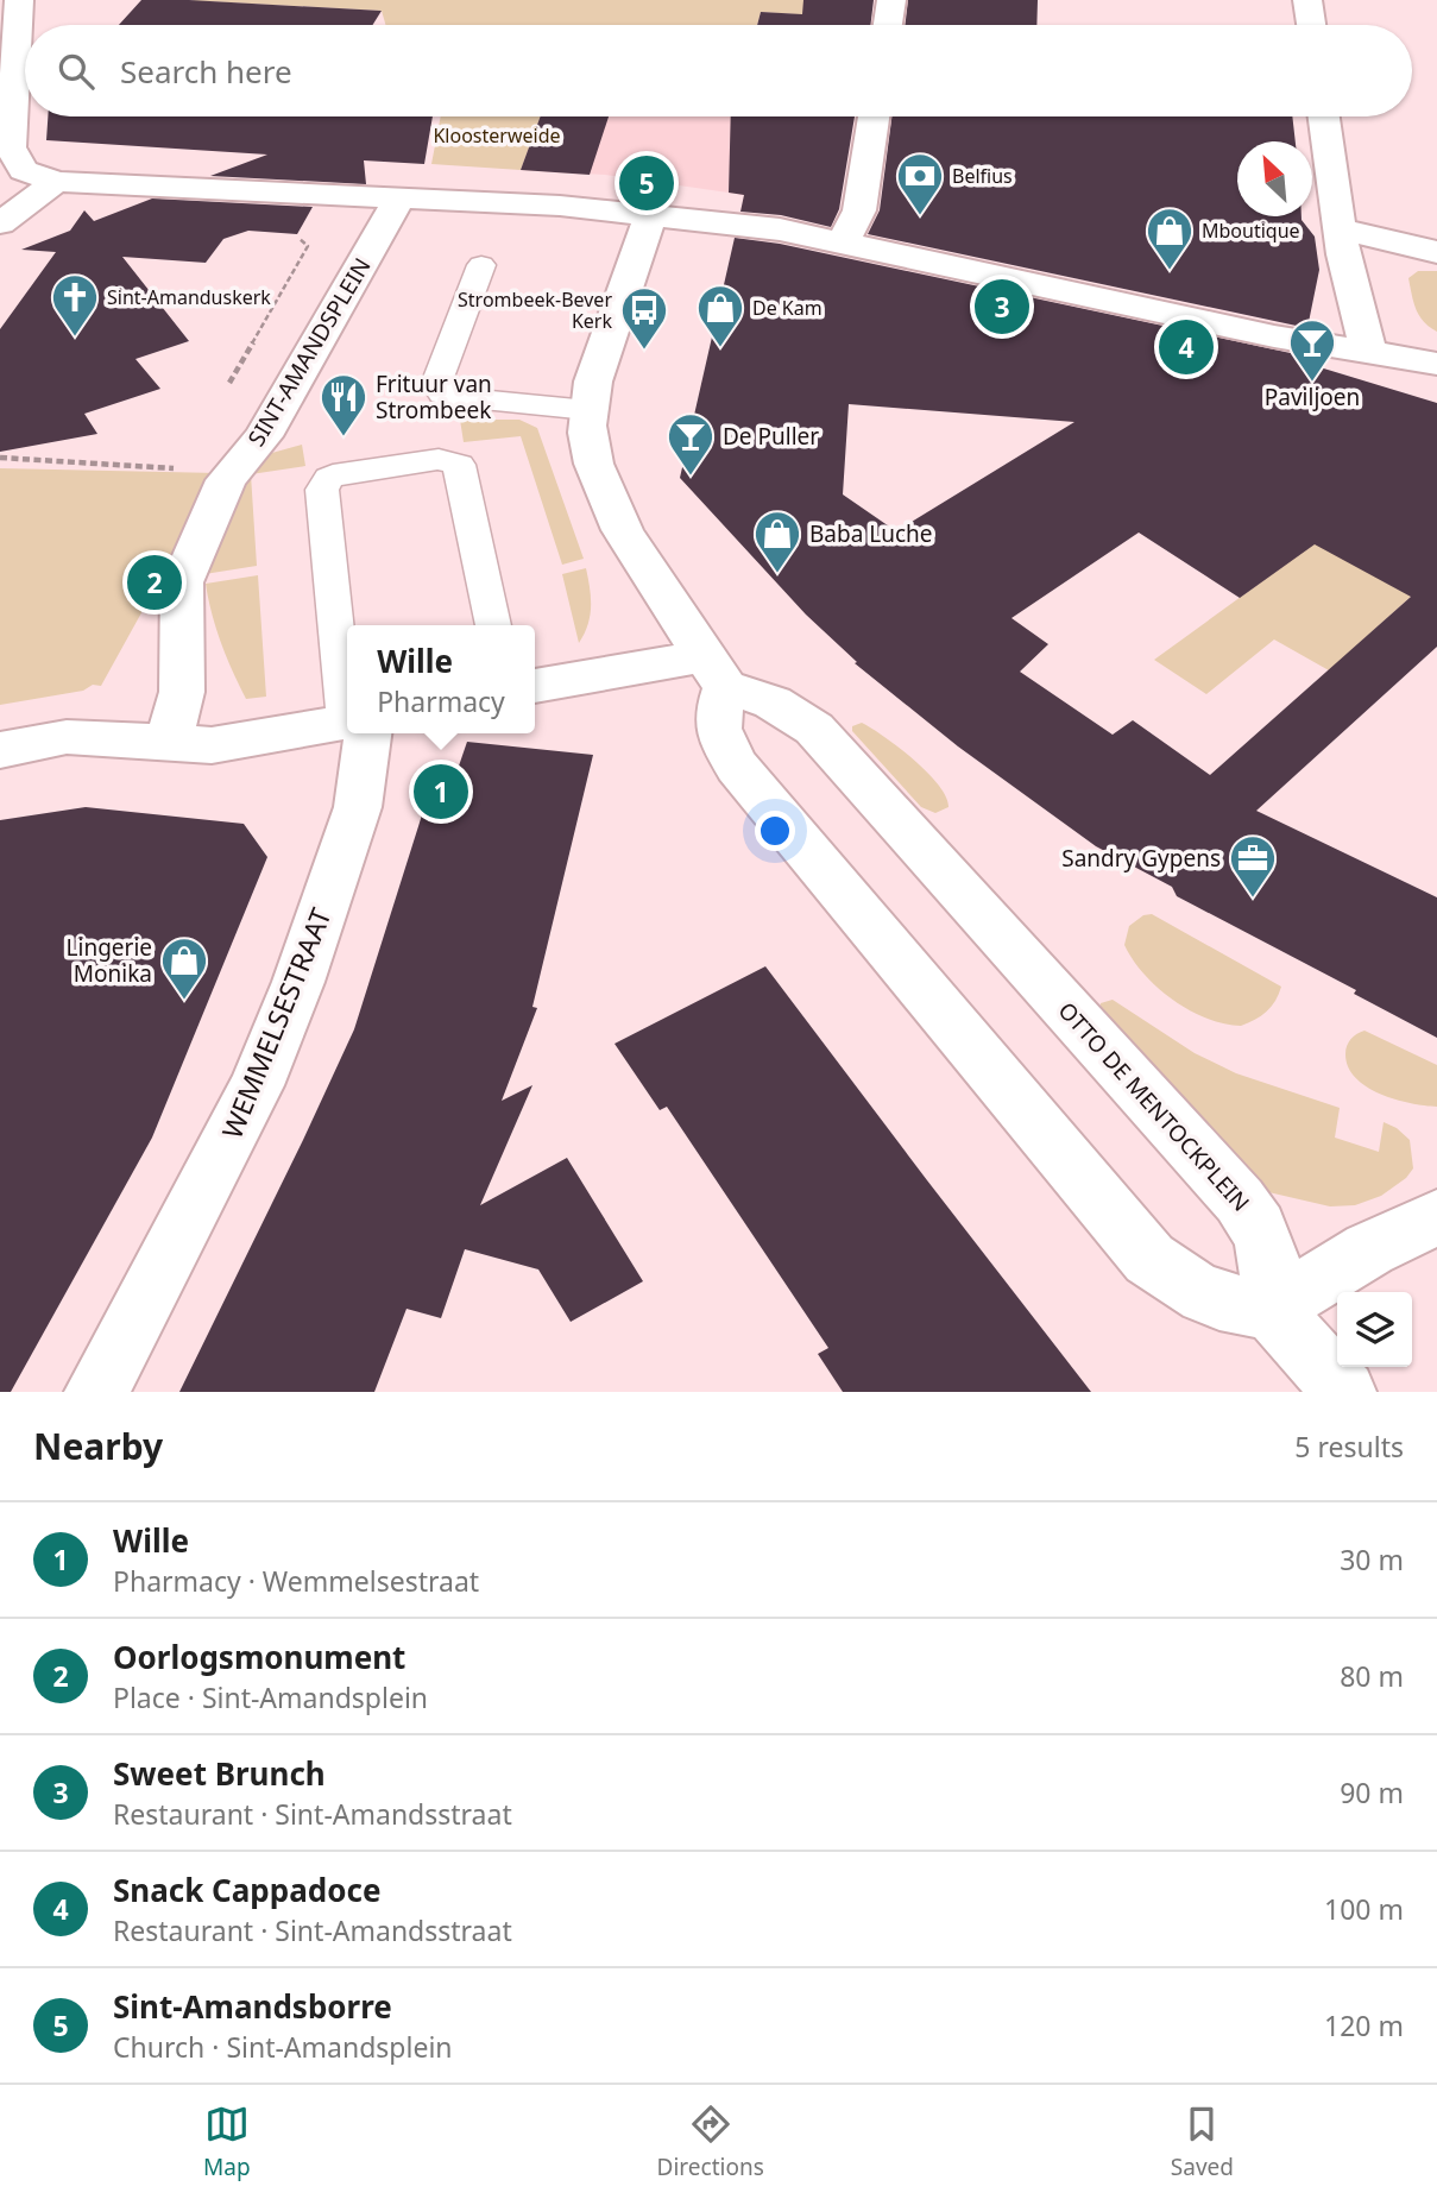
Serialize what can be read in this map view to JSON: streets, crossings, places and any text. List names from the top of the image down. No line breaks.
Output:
{"streets":{"street":["SINT-AMANDSPLEIN","WEMMELSESTRAAT","OTTO DE MENTOCKPLEIN"]},"parks":["Kloosterweide"],"places":{"bank":["Belfius"],"shop":["Mboutique","De Kam","Baba Luche","Lingerie Monika"],"church":["Sint-Amanduskerk"],"bus stop":["Strombeek-Bever Kerk"],"bar":["Paviljoen","De Puller"],"restaurant":["Frituur van Strombeek"],"office":["Sandry Gypens"]},"north":"top left","page":{"search":"Search here","pins":["5","3","4","2","1"],"popup":["Wille","Pharmacy"],"heading":["Nearby","5 results"],"list":[{"mark":"1","name":"Wille","note":"Pharmacy · Wemmelsestraat","value":"30 m"},{"mark":"2","name":"Oorlogsmonument","note":"Place · Sint-Amandsplein","value":"80 m"},{"mark":"3","name":"Sweet Brunch","note":"Restaurant · Sint-Amandsstraat","value":"90 m"},{"mark":"4","name":"Snack Cappadoce","note":"Restaurant · Sint-Amandsstraat","value":"100 m"},{"mark":"5","name":"Sint-Amandsborre","note":"Church · Sint-Amandsplein","value":"120 m"}],"nav":["Map","Directions","Saved"]}}
